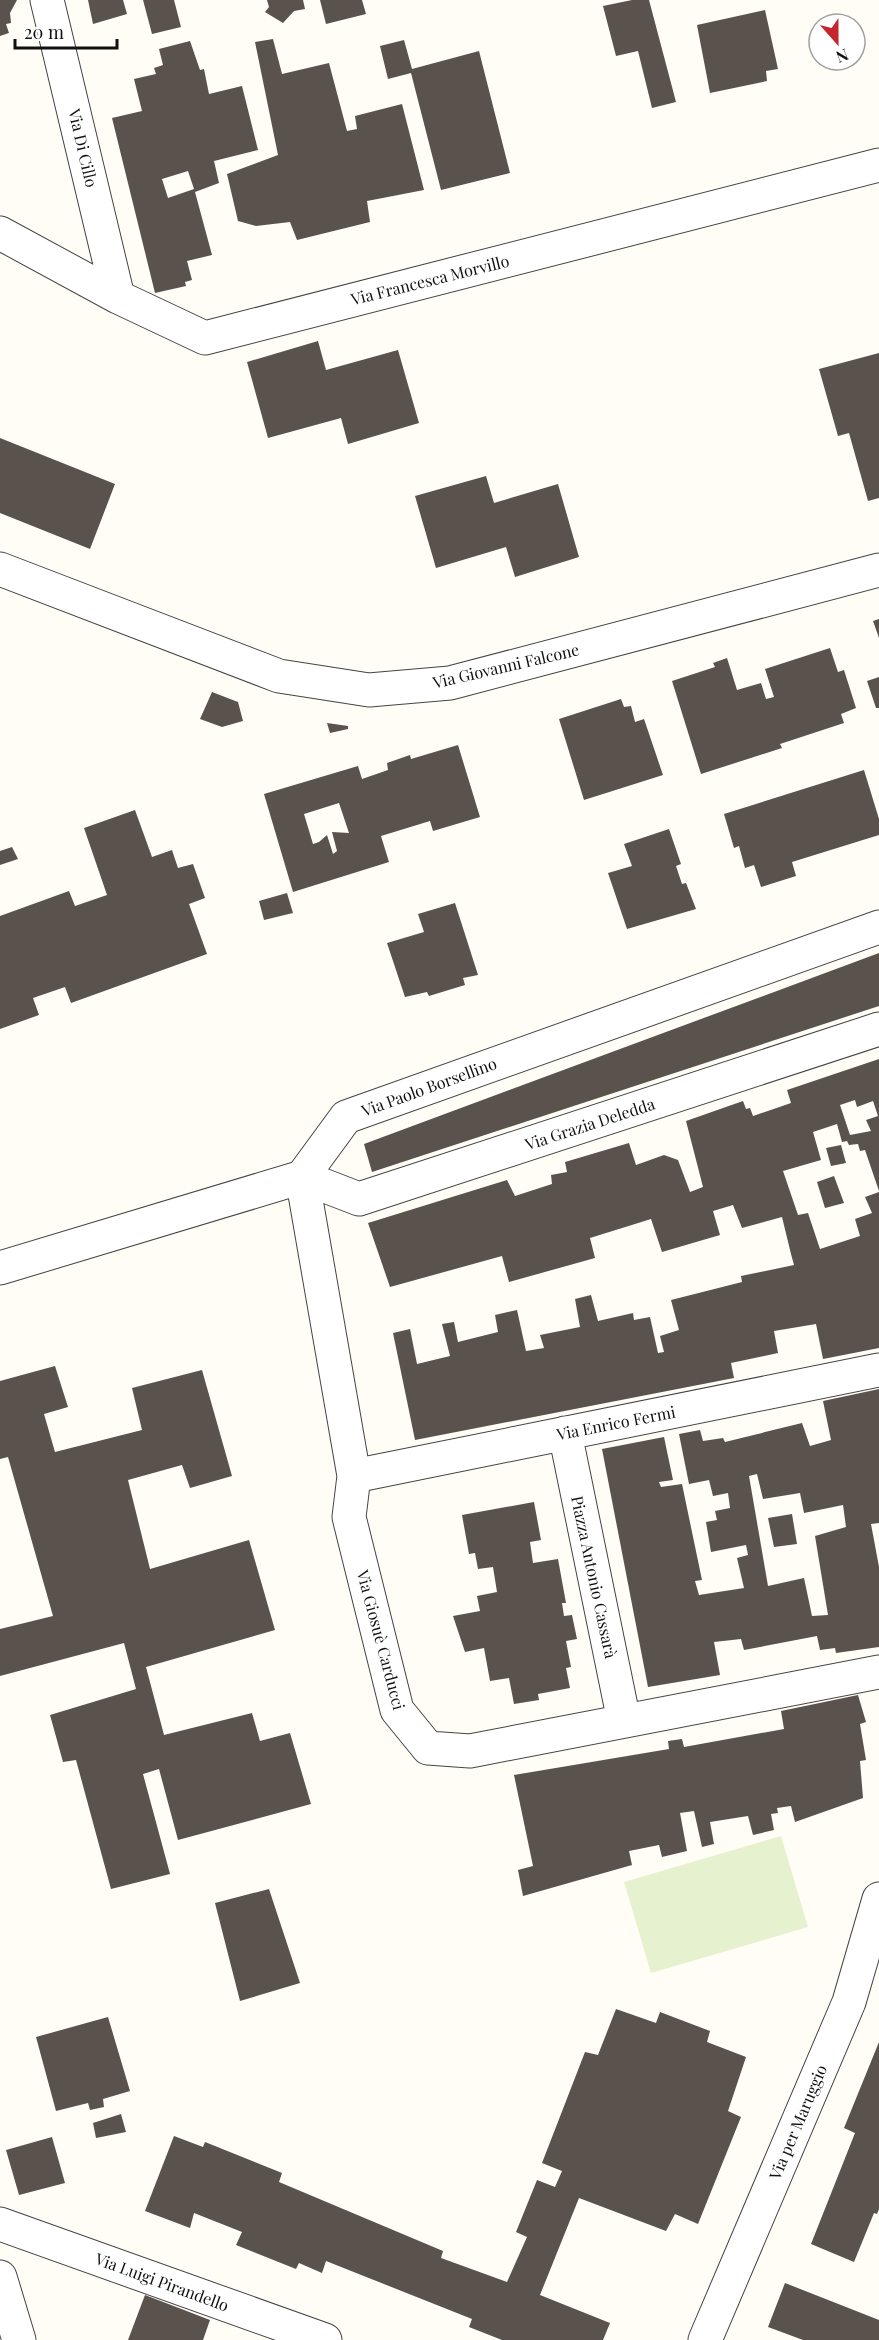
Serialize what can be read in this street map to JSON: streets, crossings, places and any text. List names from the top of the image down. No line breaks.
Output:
{"streets":{"street":["Via Di Cillo","Via Francesca Morvillo","Via Giovanni Falcone","Via Paolo Borsellino","Via Grazia Deledda","Via Enrico Fermi","Piazza Antonio Cassarà","Via Giosuè Carducci","Via per Maruggio","Via Luigi Pirandello"]},"crossings":[["Via Di Cillo","Via Francesca Morvillo"],["Via Paolo Borsellino","Via Grazia Deledda"],["Via Paolo Borsellino","Via Giosuè Carducci"],["Via Grazia Deledda","Via Giosuè Carducci"],["Via Enrico Fermi","Piazza Antonio Cassarà"],["Via Enrico Fermi","Via Giosuè Carducci"],["Piazza Antonio Cassarà","Via Giosuè Carducci"]],"scale_bar":"20 m","north":"bottom"}
